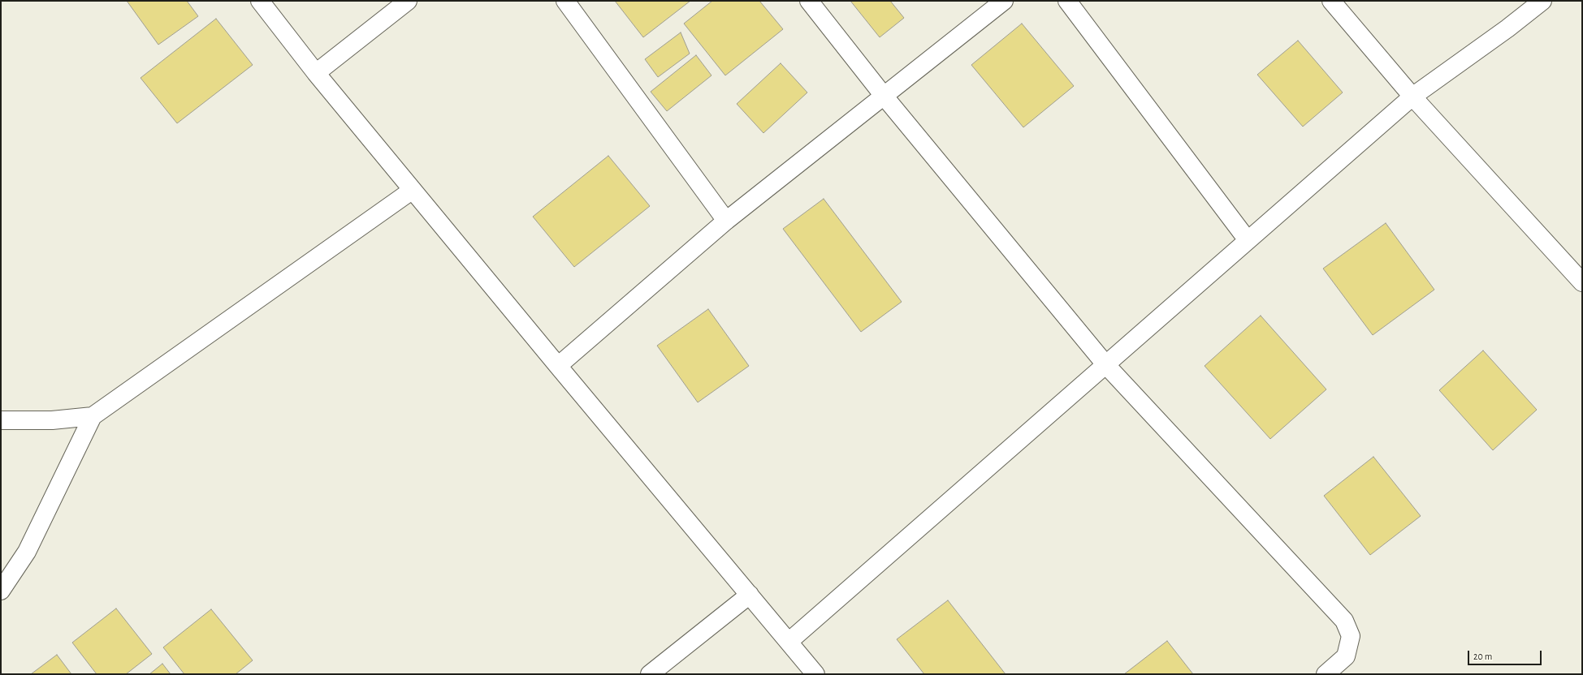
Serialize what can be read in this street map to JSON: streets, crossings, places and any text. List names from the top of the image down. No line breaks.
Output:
{"scale_bar":"20 m"}
